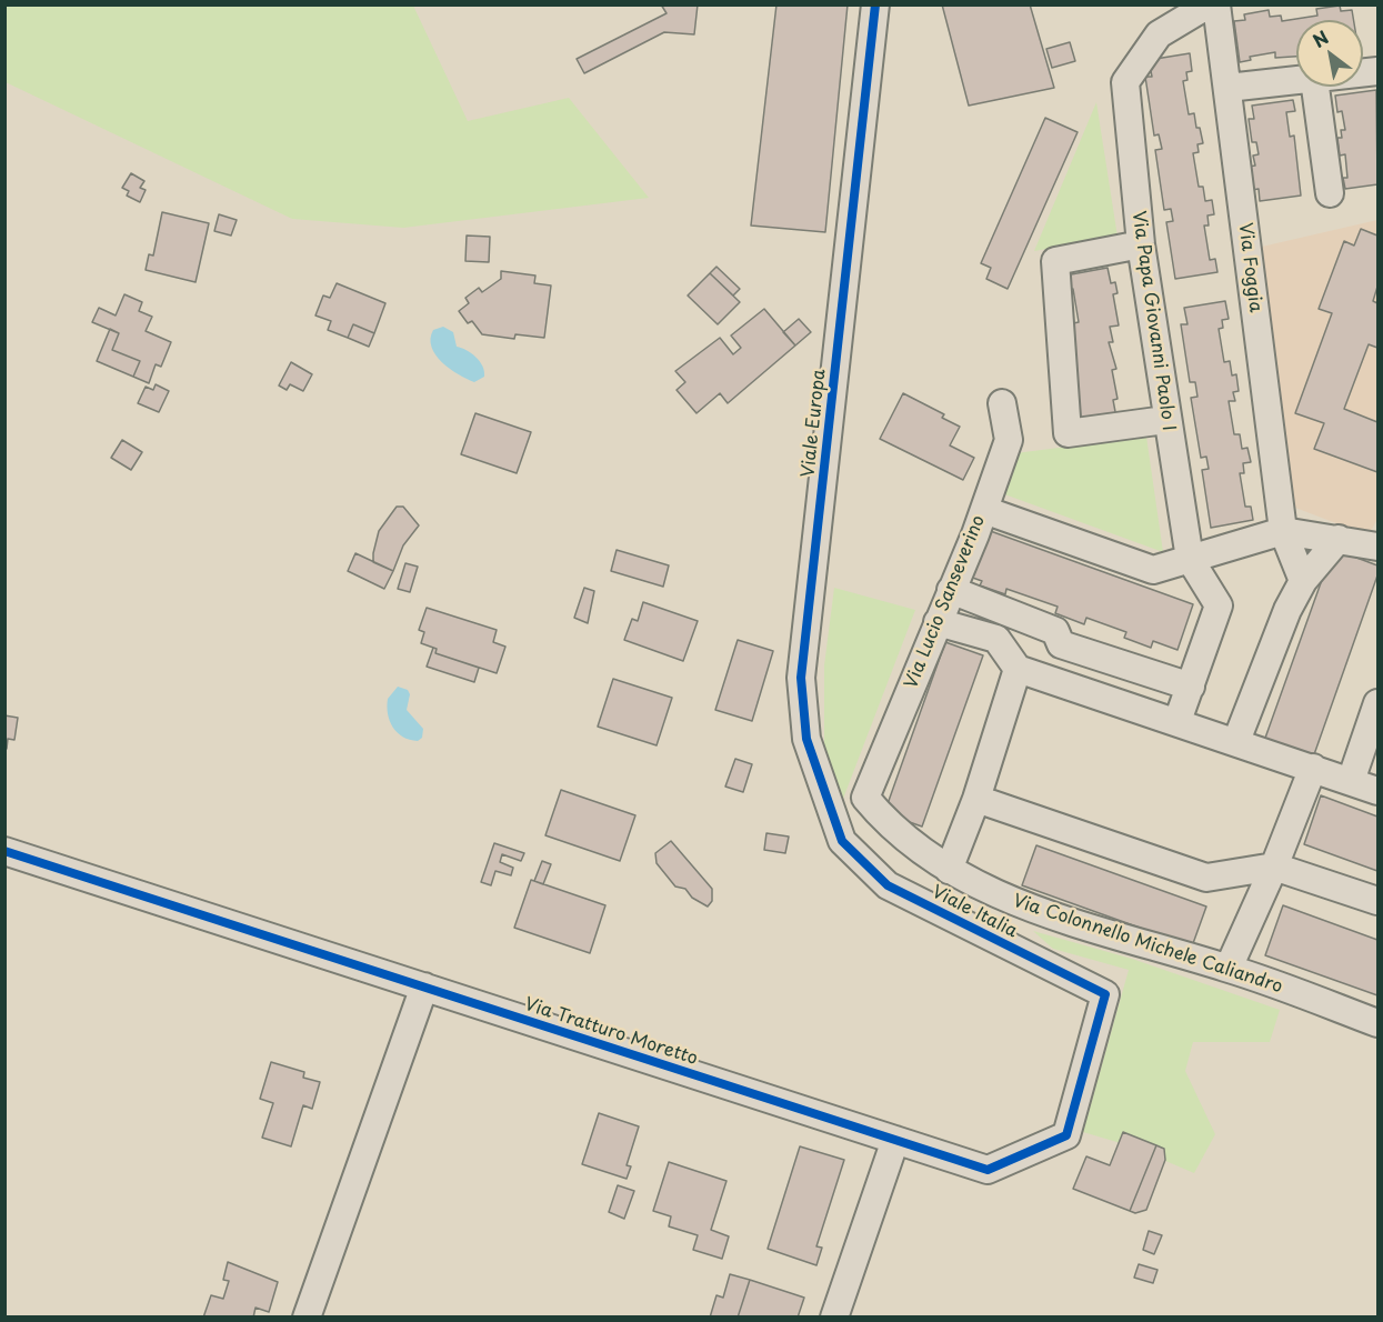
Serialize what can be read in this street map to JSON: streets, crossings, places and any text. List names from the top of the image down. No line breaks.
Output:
{"streets":{"street":["Via Foggia","Via Papa Giovanni Paolo I","Viale Europa","Via Lucio Sanseverino","Viale Italia","Via Colonnello Michele Caliandro","Via Tratturo Moretto"]},"crossings":[["Viale Europa","Viale Italia"],["Via Lucio Sanseverino","Via Colonnello Michele Caliandro"],["Viale Italia","Via Tratturo Moretto"]],"north":"top left"}
